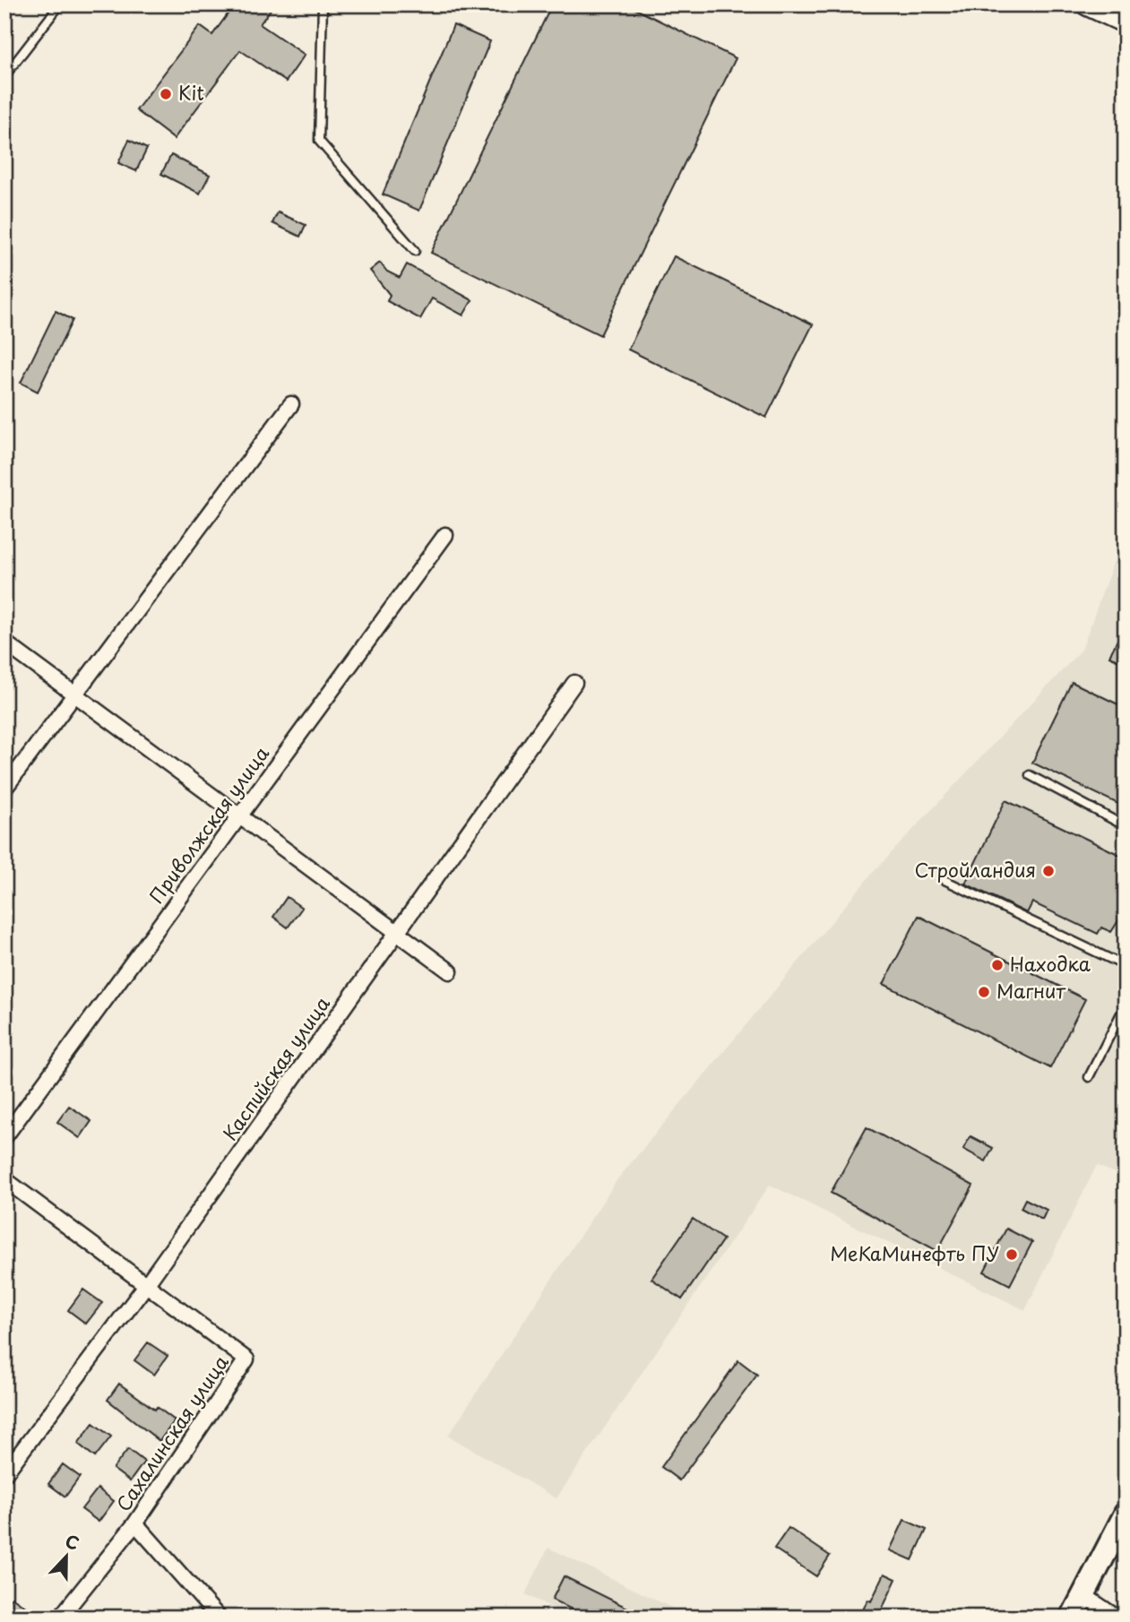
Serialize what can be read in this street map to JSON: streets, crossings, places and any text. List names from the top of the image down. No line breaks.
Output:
{"streets":{"street":["Приволжская улица","Каспийская улица","Сахалинская улица"]},"crossings":[["Каспийская улица","Сахалинская улица"]],"places":["Kit","Стройландия","Находка","Магнит","МеКаМинефть ПУ"],"north":"top"}
